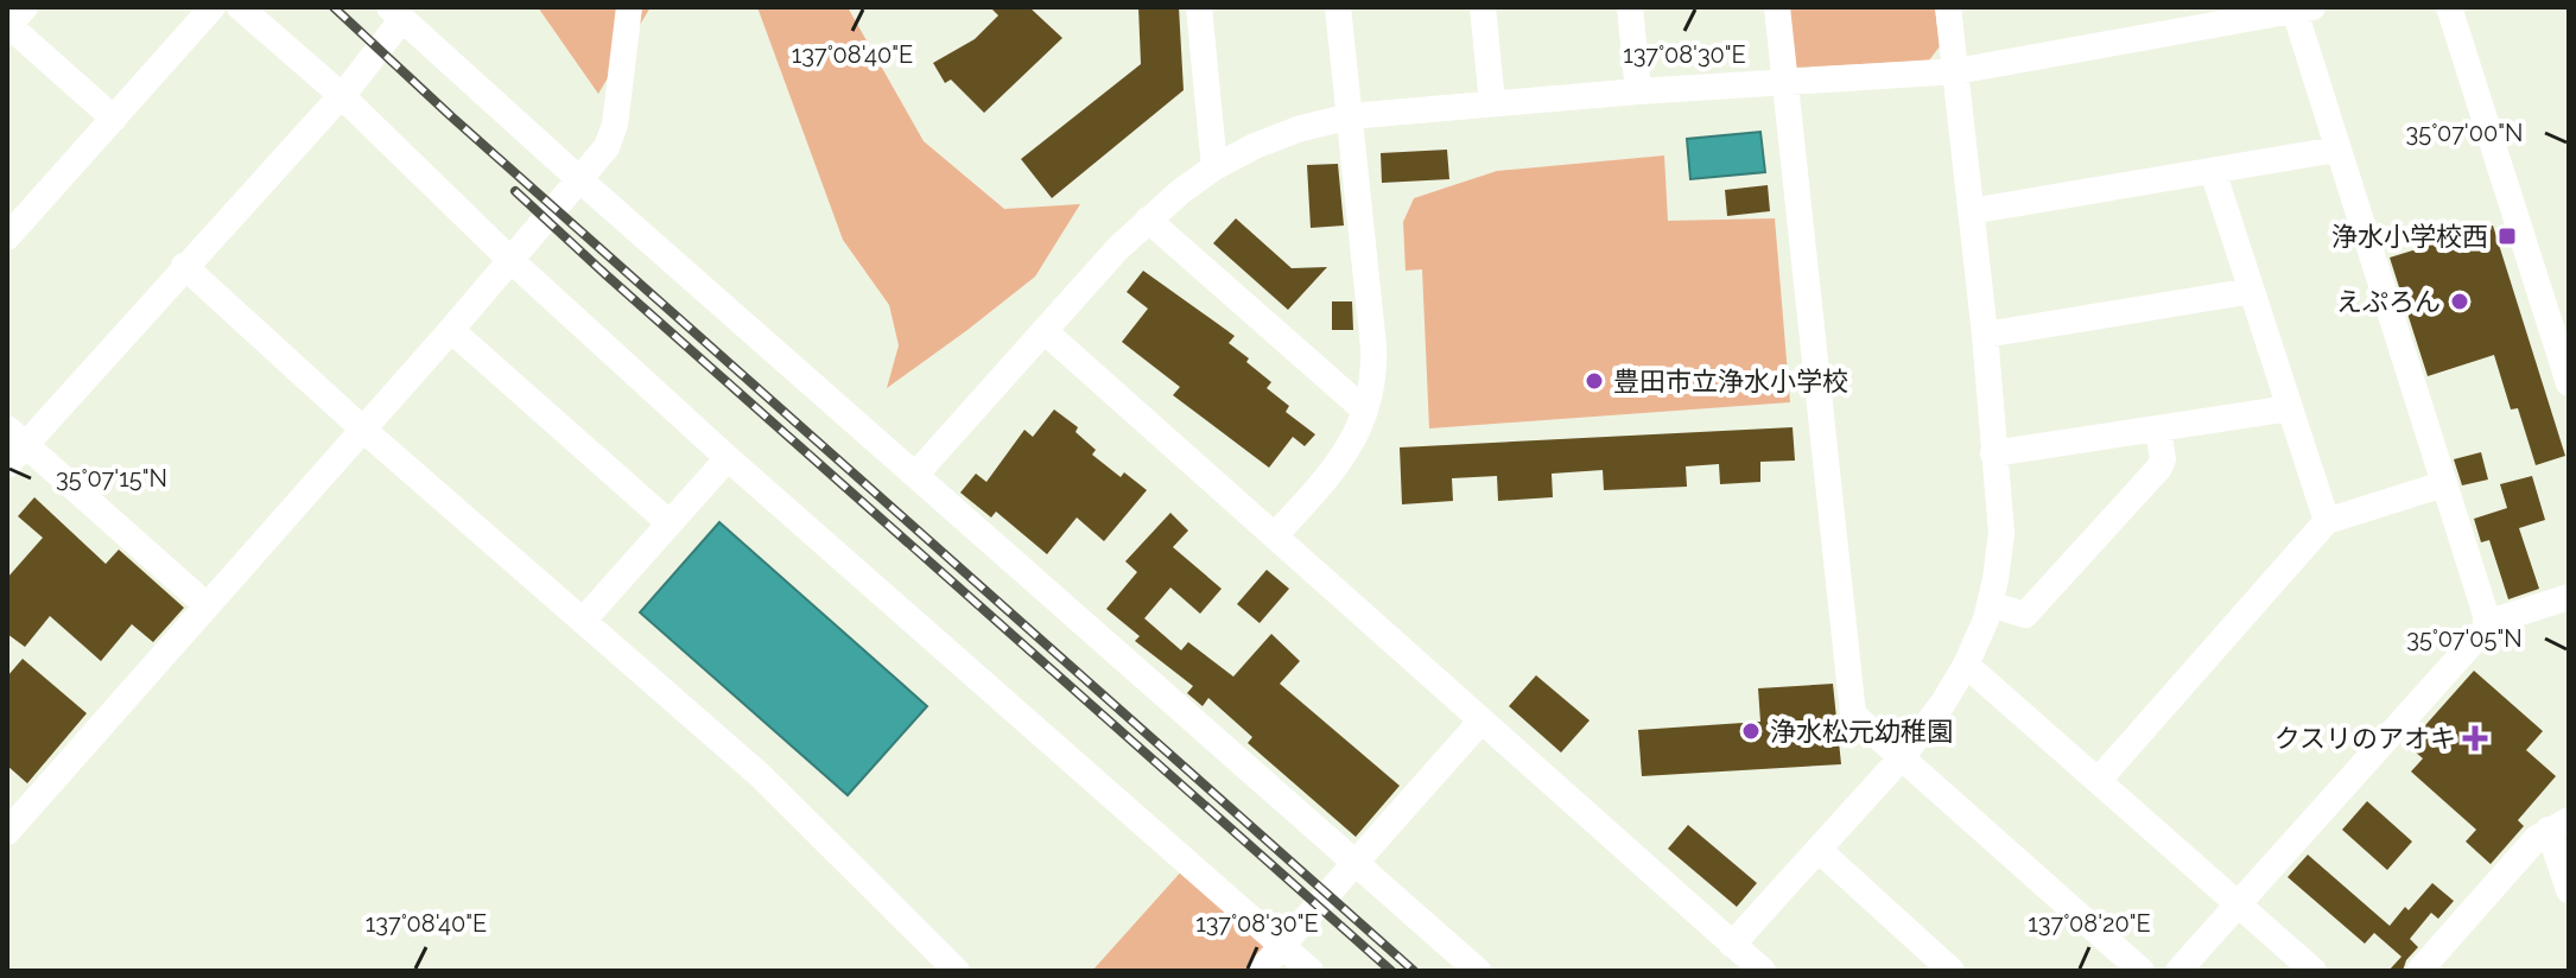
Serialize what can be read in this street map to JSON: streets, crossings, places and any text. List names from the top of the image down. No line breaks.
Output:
{"places":{"transit":["浄水小学校西"],"other":["えぷろん","豊田市立浄水小学校","浄水松元幼稚園"],"health":["クスリのアオキ"]},"coordinates":["137°08'40\"E","137°08'30\"E","35°07'00\"N","35°07'15\"N","35°07'05\"N","137°08'20\"E"]}
